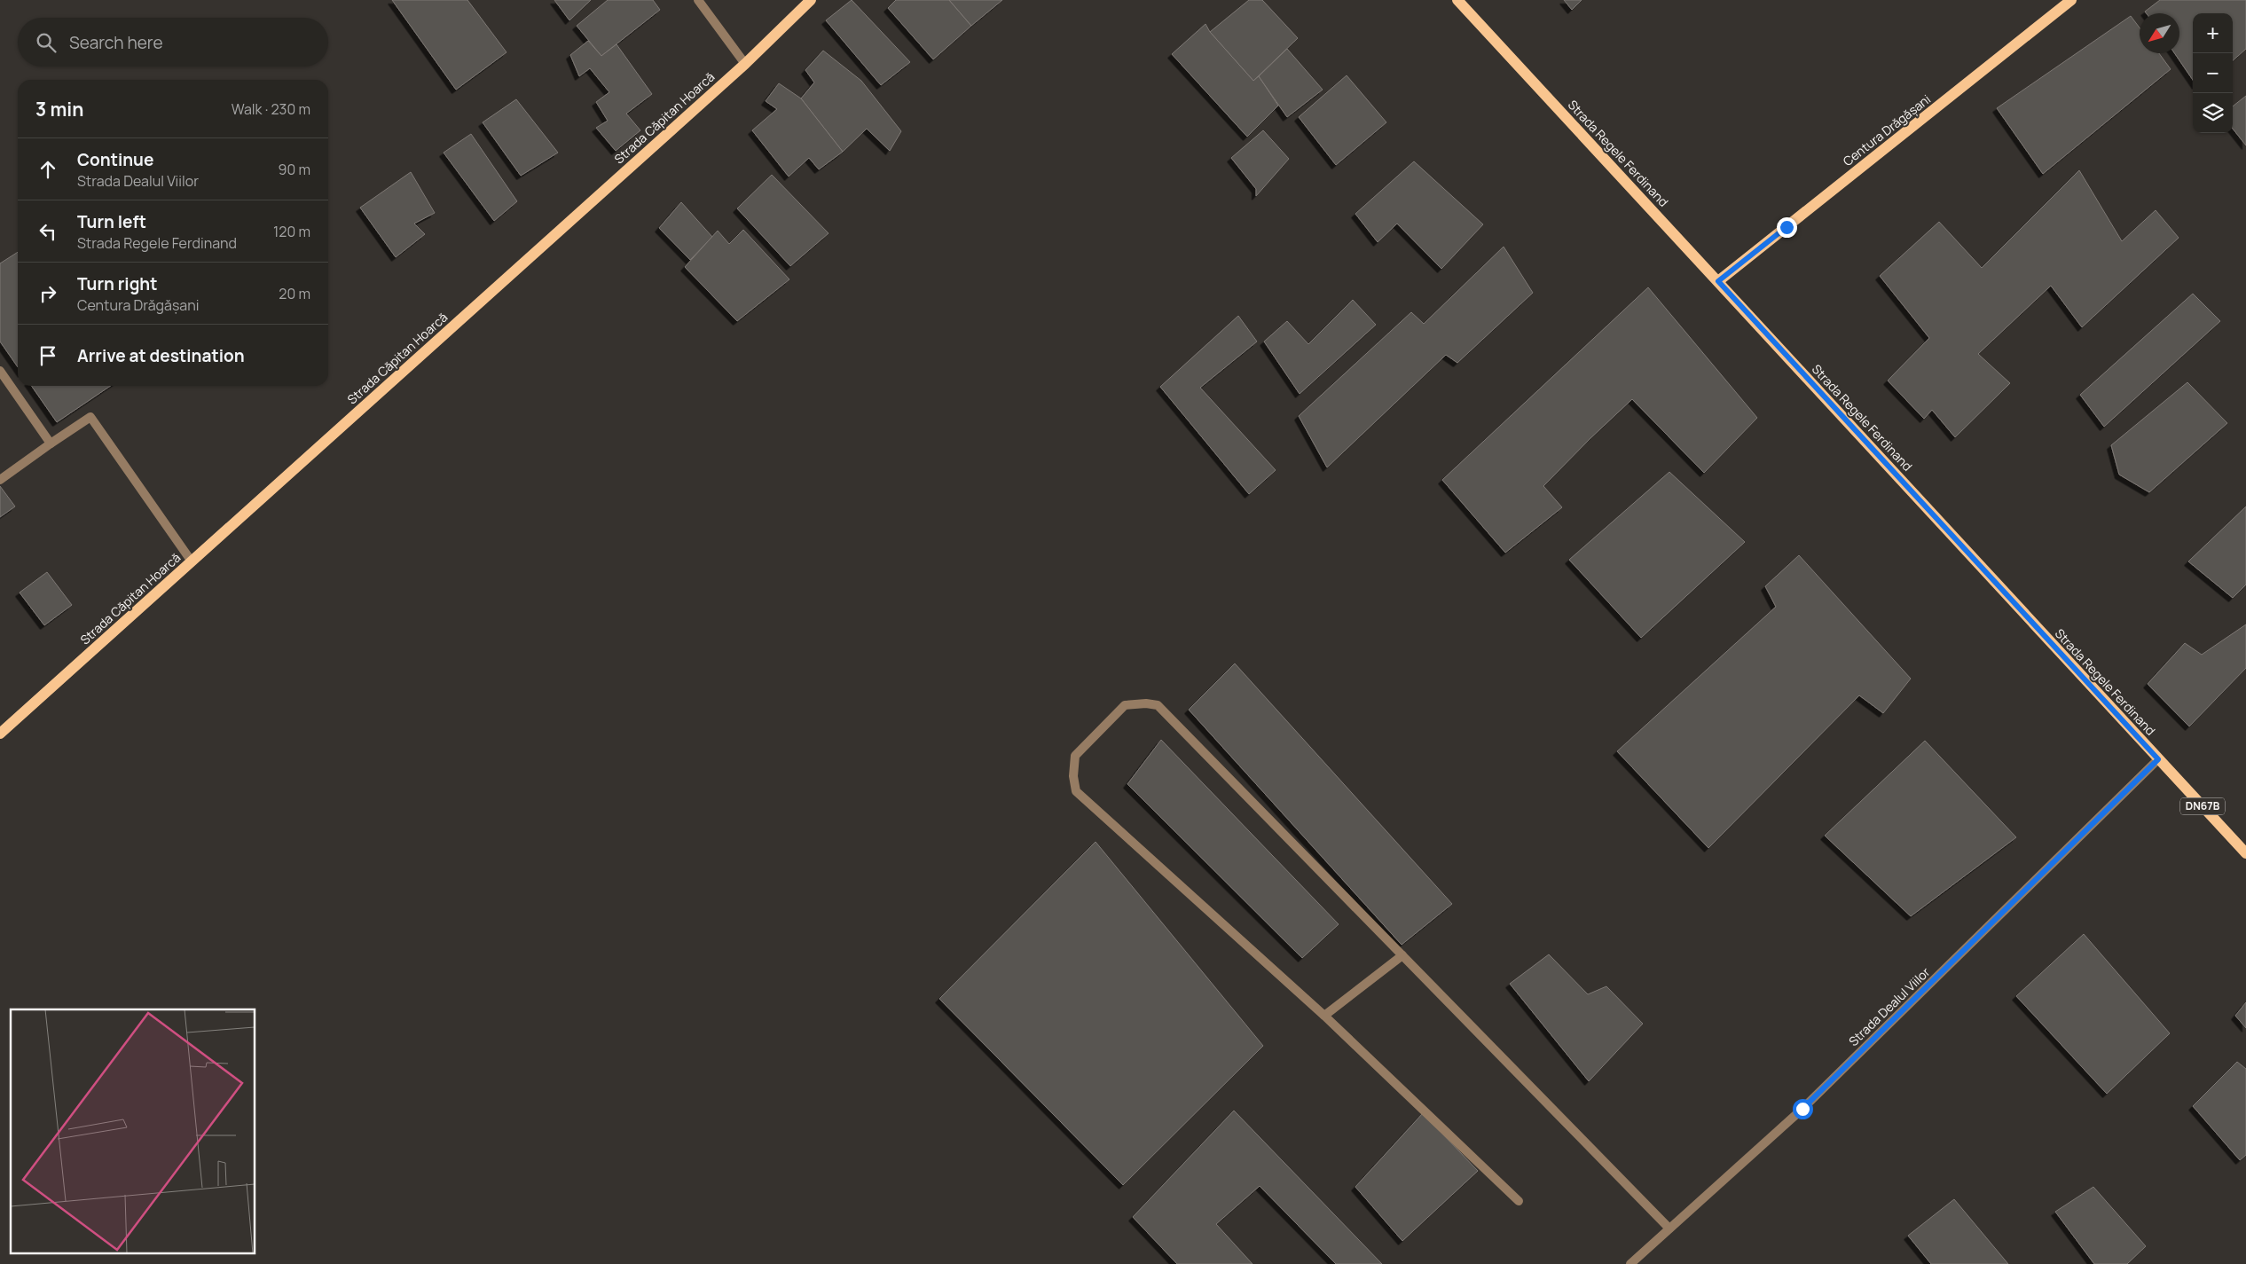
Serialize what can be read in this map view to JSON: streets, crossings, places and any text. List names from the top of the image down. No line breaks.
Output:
{"streets":{"main road":["Strada Căpitan Hoarcă","Centura Drăgășani","Strada Regele Ferdinand","DN67B"],"street":["Strada Dealul Viilor"]},"crossings":[["Centura Drăgășani","Strada Regele Ferdinand"],["Strada Regele Ferdinand","Strada Dealul Viilor"]],"north":"bottom left","page":{"map_buttons":["+","−"],"search":"Search here","heading":["3 min","Walk · 230 m"],"list":[["Continue","Strada Dealul Viilor","90 m"],["Turn left","Strada Regele Ferdinand","120 m"],["Turn right","Centura Drăgășani","20 m"],"Arrive at destination"]}}
